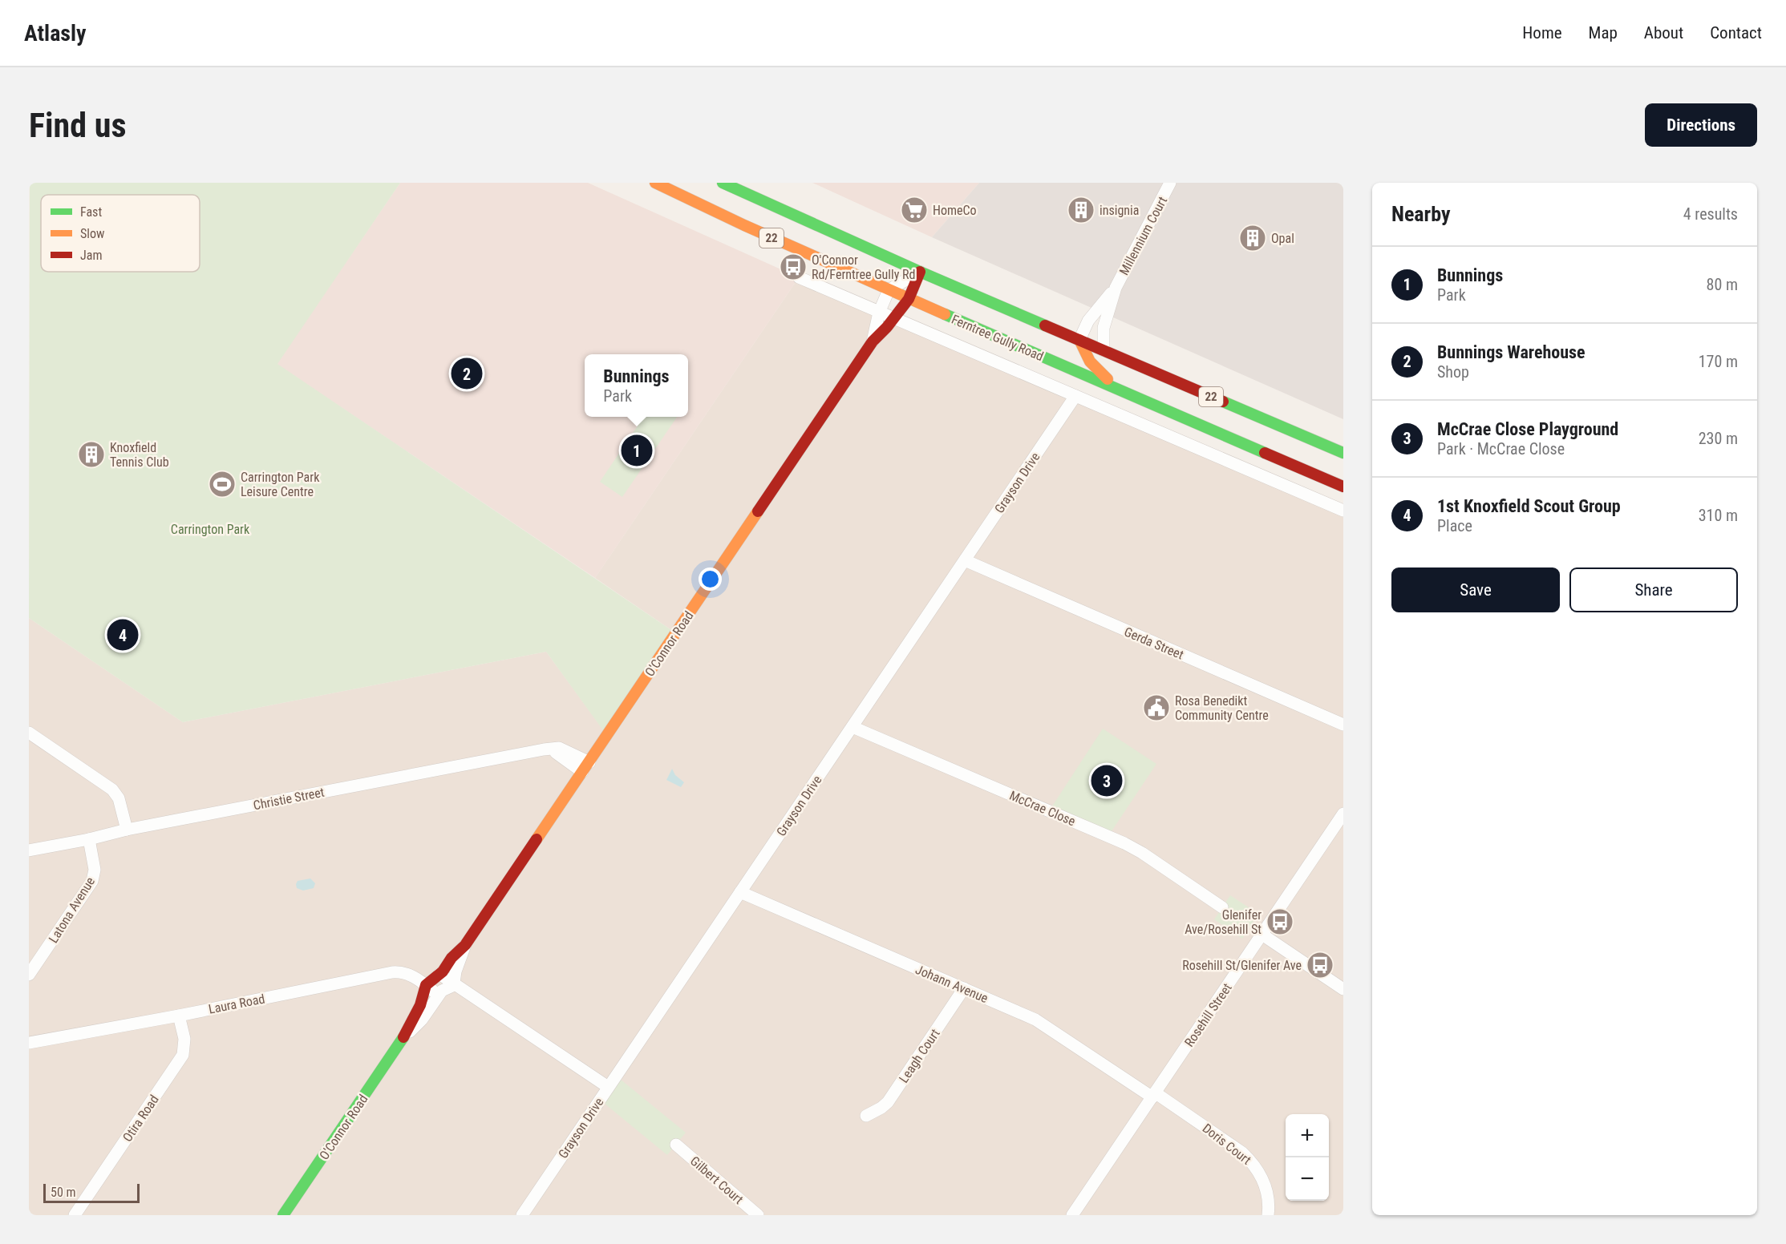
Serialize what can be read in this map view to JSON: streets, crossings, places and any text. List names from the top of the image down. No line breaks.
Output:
{"streets":{"main road":["22","Ferntree Gully Road","O'Connor Road"],"street":["Millennium Court","Grayson Drive","Gerda Street","Christie Street","McCrae Close","Latona Avenue","Johann Avenue","Laura Road","Rosehill Street","Leagh Court","Otira Road","Doris Court","Gilbert Court"]},"crossings":[["Millennium Court","22"],["22","O'Connor Road"],["Ferntree Gully Road","Grayson Drive"],["Ferntree Gully Road","O'Connor Road"],["Grayson Drive","Gerda Street"],["Grayson Drive","McCrae Close"],["Grayson Drive","Johann Avenue"],["O'Connor Road","Christie Street"],["O'Connor Road","Laura Road"],["Christie Street","Latona Avenue"],["Johann Avenue","Rosehill Street"],["Johann Avenue","Leagh Court"],["Johann Avenue","Doris Court"],["Laura Road","Otira Road"],["Rosehill Street","Doris Court"]],"parks":["Carrington Park"],"places":{"supermarket":["HomeCo"],"building":["insignia","Opal","Knoxfield Tennis Club"],"bus stop":["O'Connor Rd/Ferntree Gully Rd","Glenifer Ave/Rosehill St","Rosehill St/Glenifer Ave"],"sports":["Carrington Park Leisure Centre"],"public building":["Rosa Benedikt Community Centre"]},"legend":["Fast","Slow","Jam"],"scale_bar":"50 m","page":{"header":"Atlasly","nav":["Home","Map","About","Contact"],"buttons":["Directions",["Save","Share"]],"title":"Find us","heading":["Nearby","4 results"],"list":[{"mark":"1","name":"Bunnings","note":"Park","value":"80 m"},{"mark":"2","name":"Bunnings Warehouse","note":"Shop","value":"170 m"},{"mark":"3","name":"McCrae Close Playground","note":"Park · McCrae Close","value":"230 m"},{"mark":"4","name":"1st Knoxfield Scout Group","note":"Place","value":"310 m"}],"popup":["Bunnings","Park"],"pins":["2","1","4","3"],"map_buttons":["+","−"],"scale":"50 m"}}
